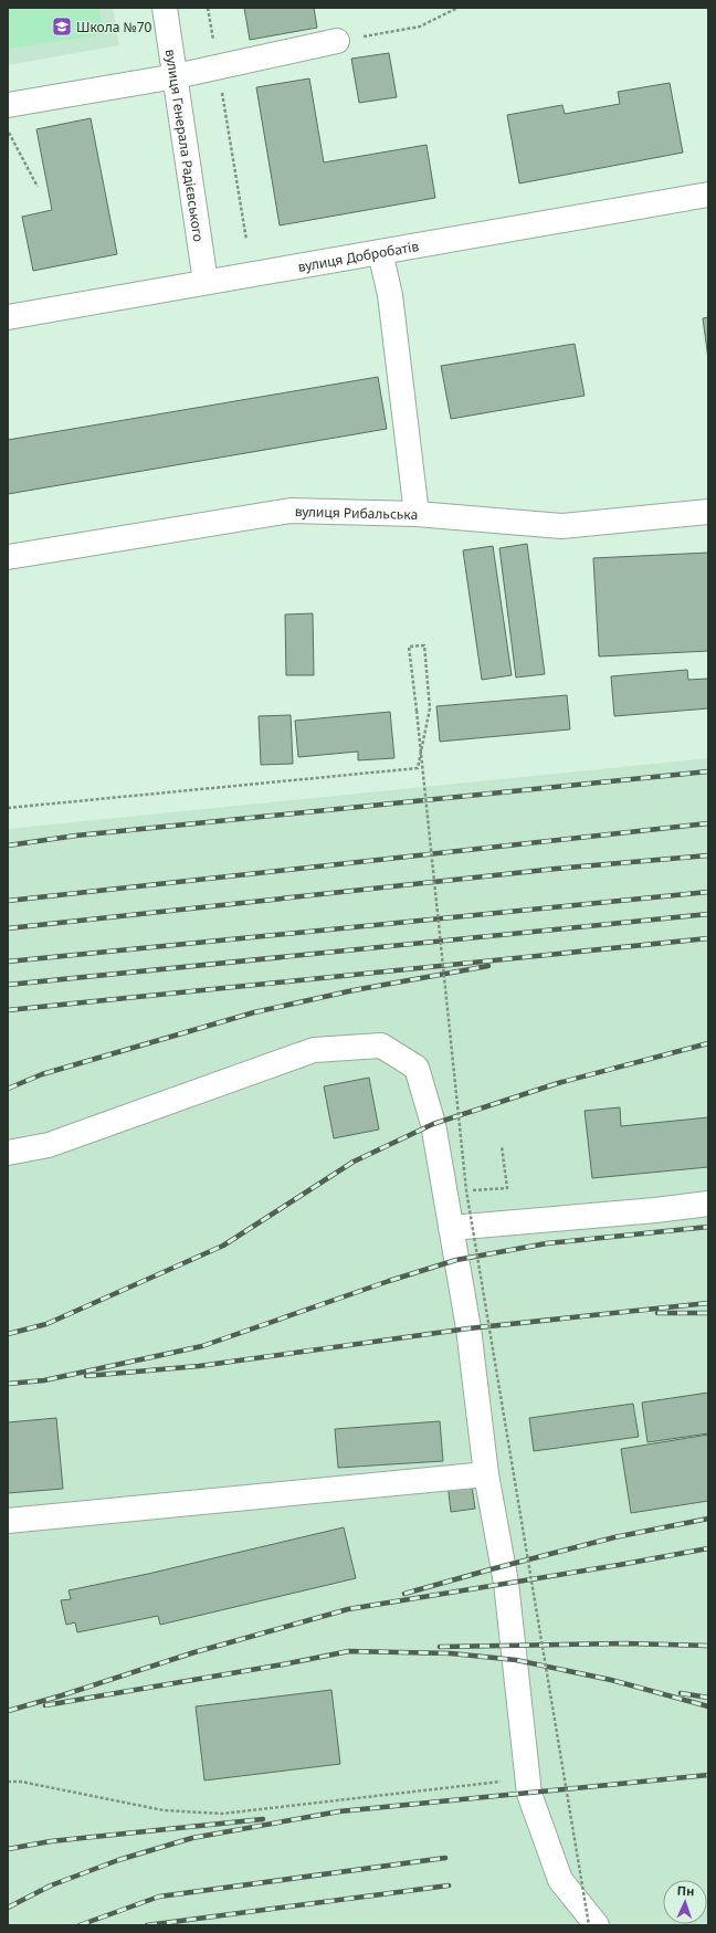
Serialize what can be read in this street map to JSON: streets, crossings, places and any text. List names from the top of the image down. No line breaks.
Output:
{"streets":{"street":["вулиця Генерала Радієвського","вулиця Добробатів","вулиця Рибальська"]},"crossings":[["вулиця Генерала Радієвського","вулиця Добробатів"]],"places":{"school or university":["Школа №70"]},"north":"top"}
